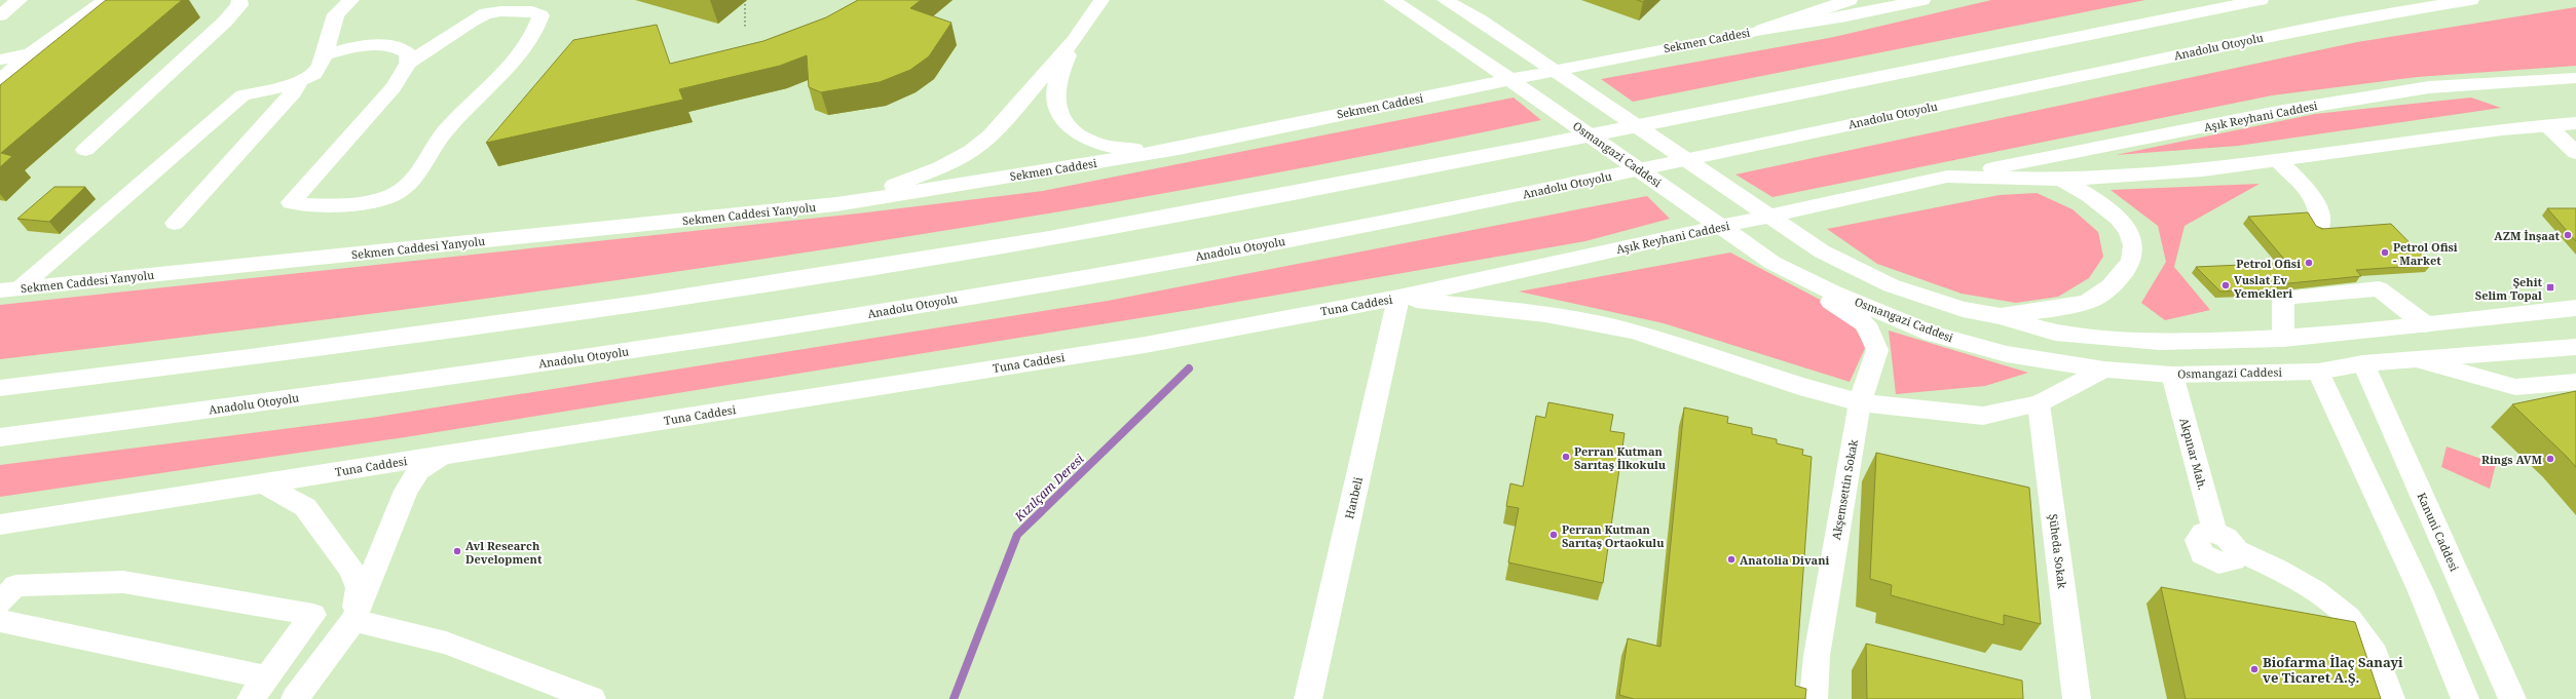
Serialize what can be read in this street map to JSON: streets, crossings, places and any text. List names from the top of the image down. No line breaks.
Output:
{"streets":{"main road":["Sekmen Caddesi","Anadolu Otoyolu","Aşık Reyhani Caddesi","Osmangazi Caddesi","Sekmen Caddesi Yanyolu","Tuna Caddesi","Akpınar Mah.","Akşemsettin Sokak","Hanbeli","Kanuni Caddesi","Şüheda Sokak"]},"crossings":[["Sekmen Caddesi","Sekmen Caddesi Yanyolu"],["Aşık Reyhani Caddesi","Tuna Caddesi"],["Aşık Reyhani Caddesi","Hanbeli"],["Osmangazi Caddesi","Akpınar Mah."],["Osmangazi Caddesi","Akşemsettin Sokak"],["Osmangazi Caddesi","Kanuni Caddesi"],["Tuna Caddesi","Hanbeli"]],"water":["Kızılçam Deresi"],"places":{"other":["AZM İnşaat","Petrol Ofisi - Market","Petrol Ofisi","Vuslat Ev Yemekleri","Perran Kutman Sarıtaş İlkokulu","Rings AVM","Perran Kutman Sarıtaş Ortaokulu","Avl Research Development","Anatolia Divani","Biofarma İlaç Sanayi ve Ticaret A.Ş."],"transit":["Şehit Selim Topal"]}}
